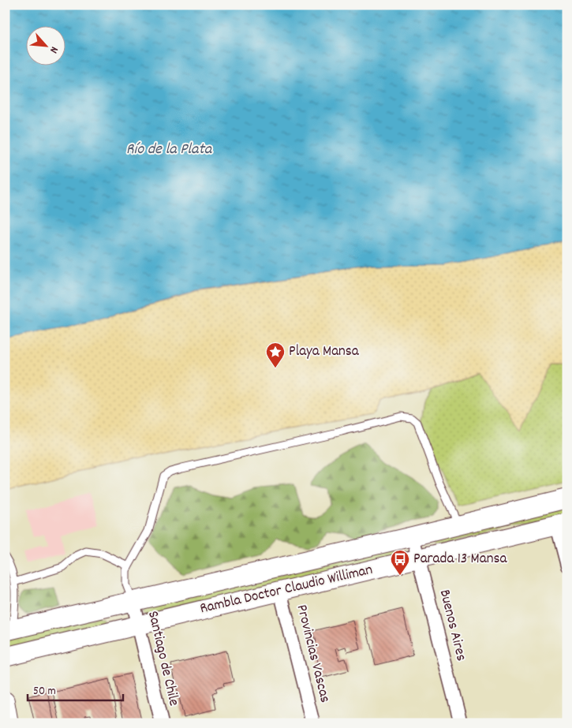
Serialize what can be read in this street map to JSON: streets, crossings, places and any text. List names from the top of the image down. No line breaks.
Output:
{"streets":{"main road":["Rambla Doctor Claudio Williman"],"street":["Buenos Aires","Provincias Vascas","Santiago de Chile"]},"crossings":[["Rambla Doctor Claudio Williman","Buenos Aires"],["Rambla Doctor Claudio Williman","Provincias Vascas"],["Rambla Doctor Claudio Williman","Santiago de Chile"]],"water":["Río de la Plata"],"places":{"place":["Playa Mansa"],"bus stop":["Parada 13 Mansa"]},"scale_bar":"50 m","north":"bottom right"}
